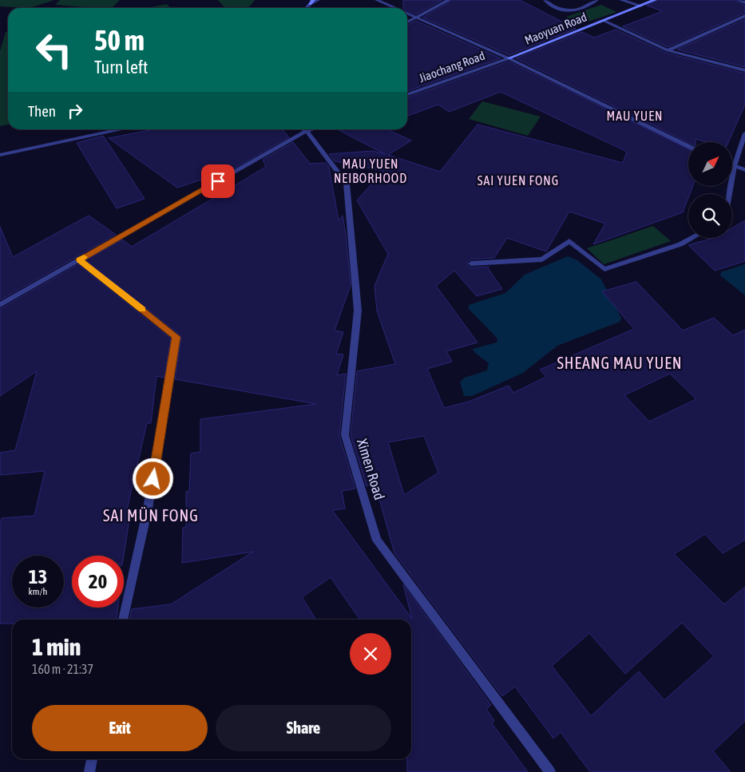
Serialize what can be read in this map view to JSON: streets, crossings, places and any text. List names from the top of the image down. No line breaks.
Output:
{"streets":{"street":["Maoyuan Road","Jiaochang Road","Ximen Road"]},"crossings":[["Maoyuan Road","Jiaochang Road"]],"districts":["MAU YUEN","MAU YUEN NEIBORHOOD","SAI YUEN FONG","SHEANG MAU YUEN","SAI MÜN FONG"],"north":"top right","page":{"turn":["50 m","Turn left"],"then":"Then","speed":"13 km/h","limit":"20","heading":["1 min","160 m · 21:37"],"buttons":["Exit","Share"]}}
